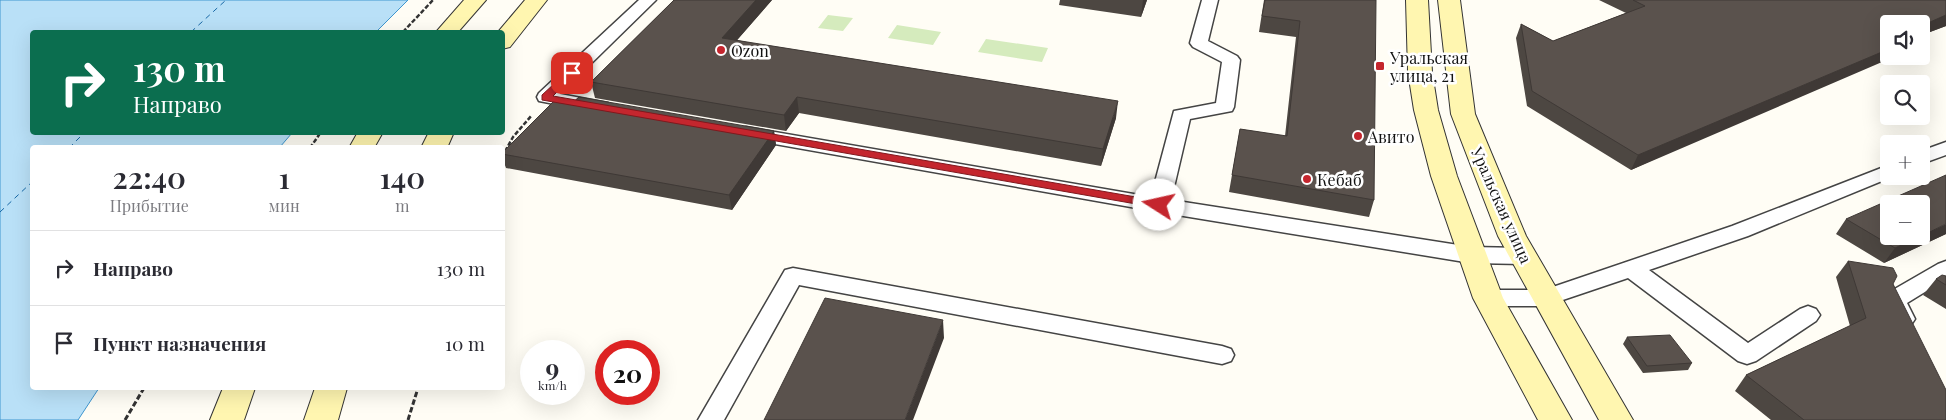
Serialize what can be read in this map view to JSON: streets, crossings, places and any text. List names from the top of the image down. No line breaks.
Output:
{"streets":{"main road":["Уральская улица"]},"places":{"other":["Ozon","Авито","Кебаб"],"transit":["Уральская улица, 21"]},"page":{"map_buttons":["+","−"],"turn":["130 m","Направо"],"eta":["22:40","Прибытие","1","мин","140","m"],"list":[{"name":"Направо","value":"130 m"},{"name":"Пункт назначения","value":"10 m"}],"speed":"9 km/h","limit":"20"}}
